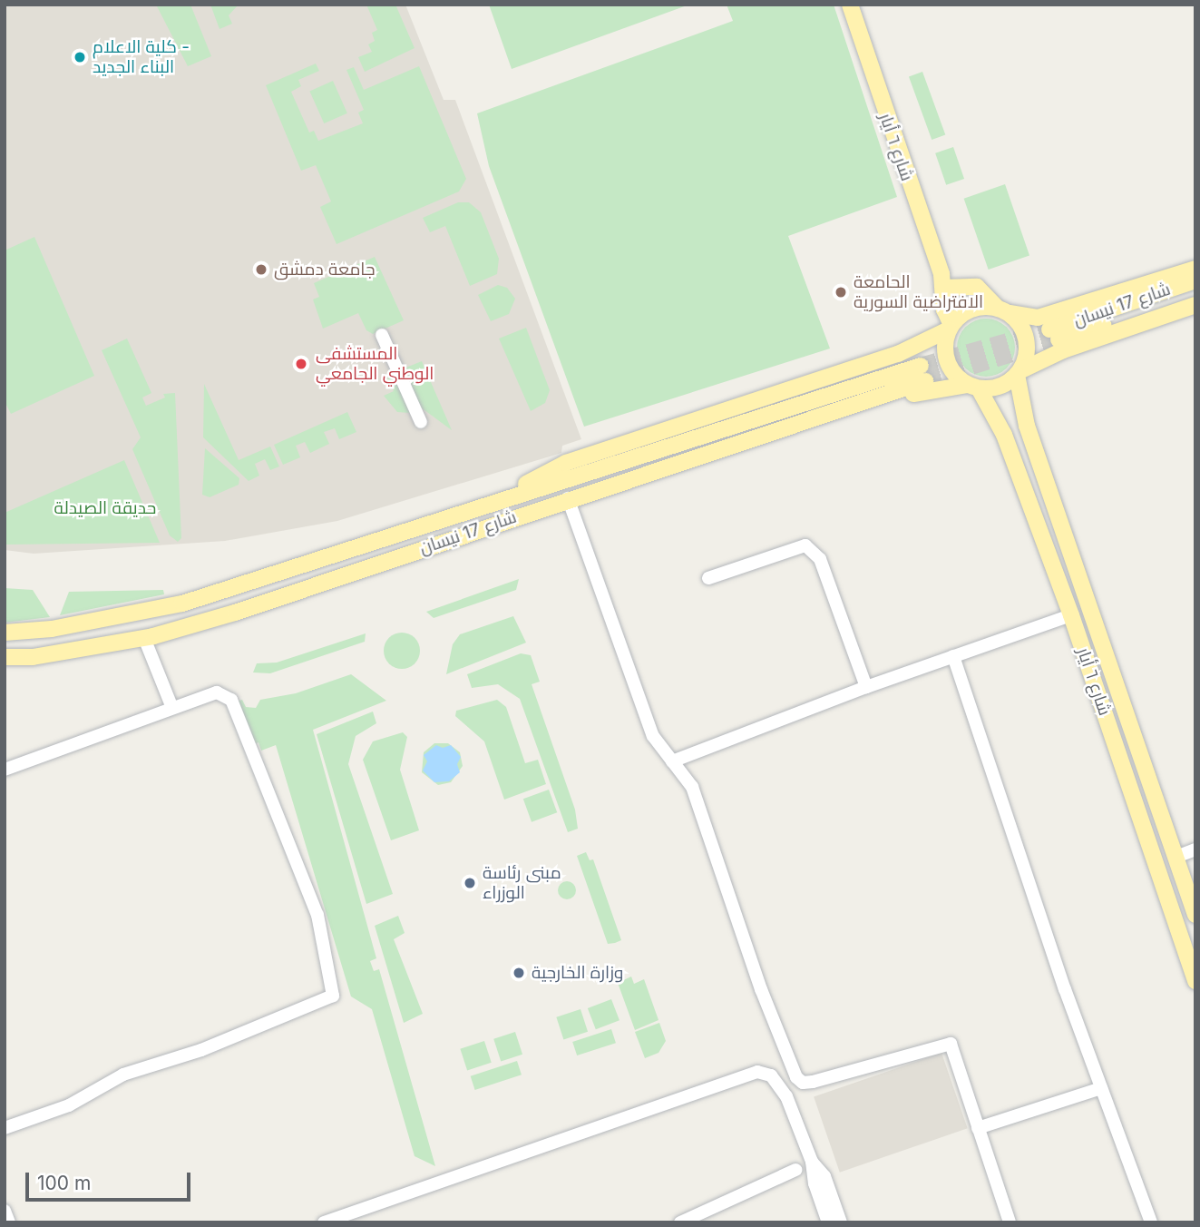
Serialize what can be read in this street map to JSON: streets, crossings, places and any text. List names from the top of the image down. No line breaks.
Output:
{"streets":{"main road":["شارع ٦ أيار","شارع 17 نيسان"]},"parks":["حديقة الصيدلة"],"places":["كلية الاعلام - البناء الجديد","جامعة دمشق","الحامعة الافتراضية السورية","المستشفى الوطني الجامعي","مبنى رئاسة الوزراء","وزارة الخارجية"],"scale_bar":"100 m"}
